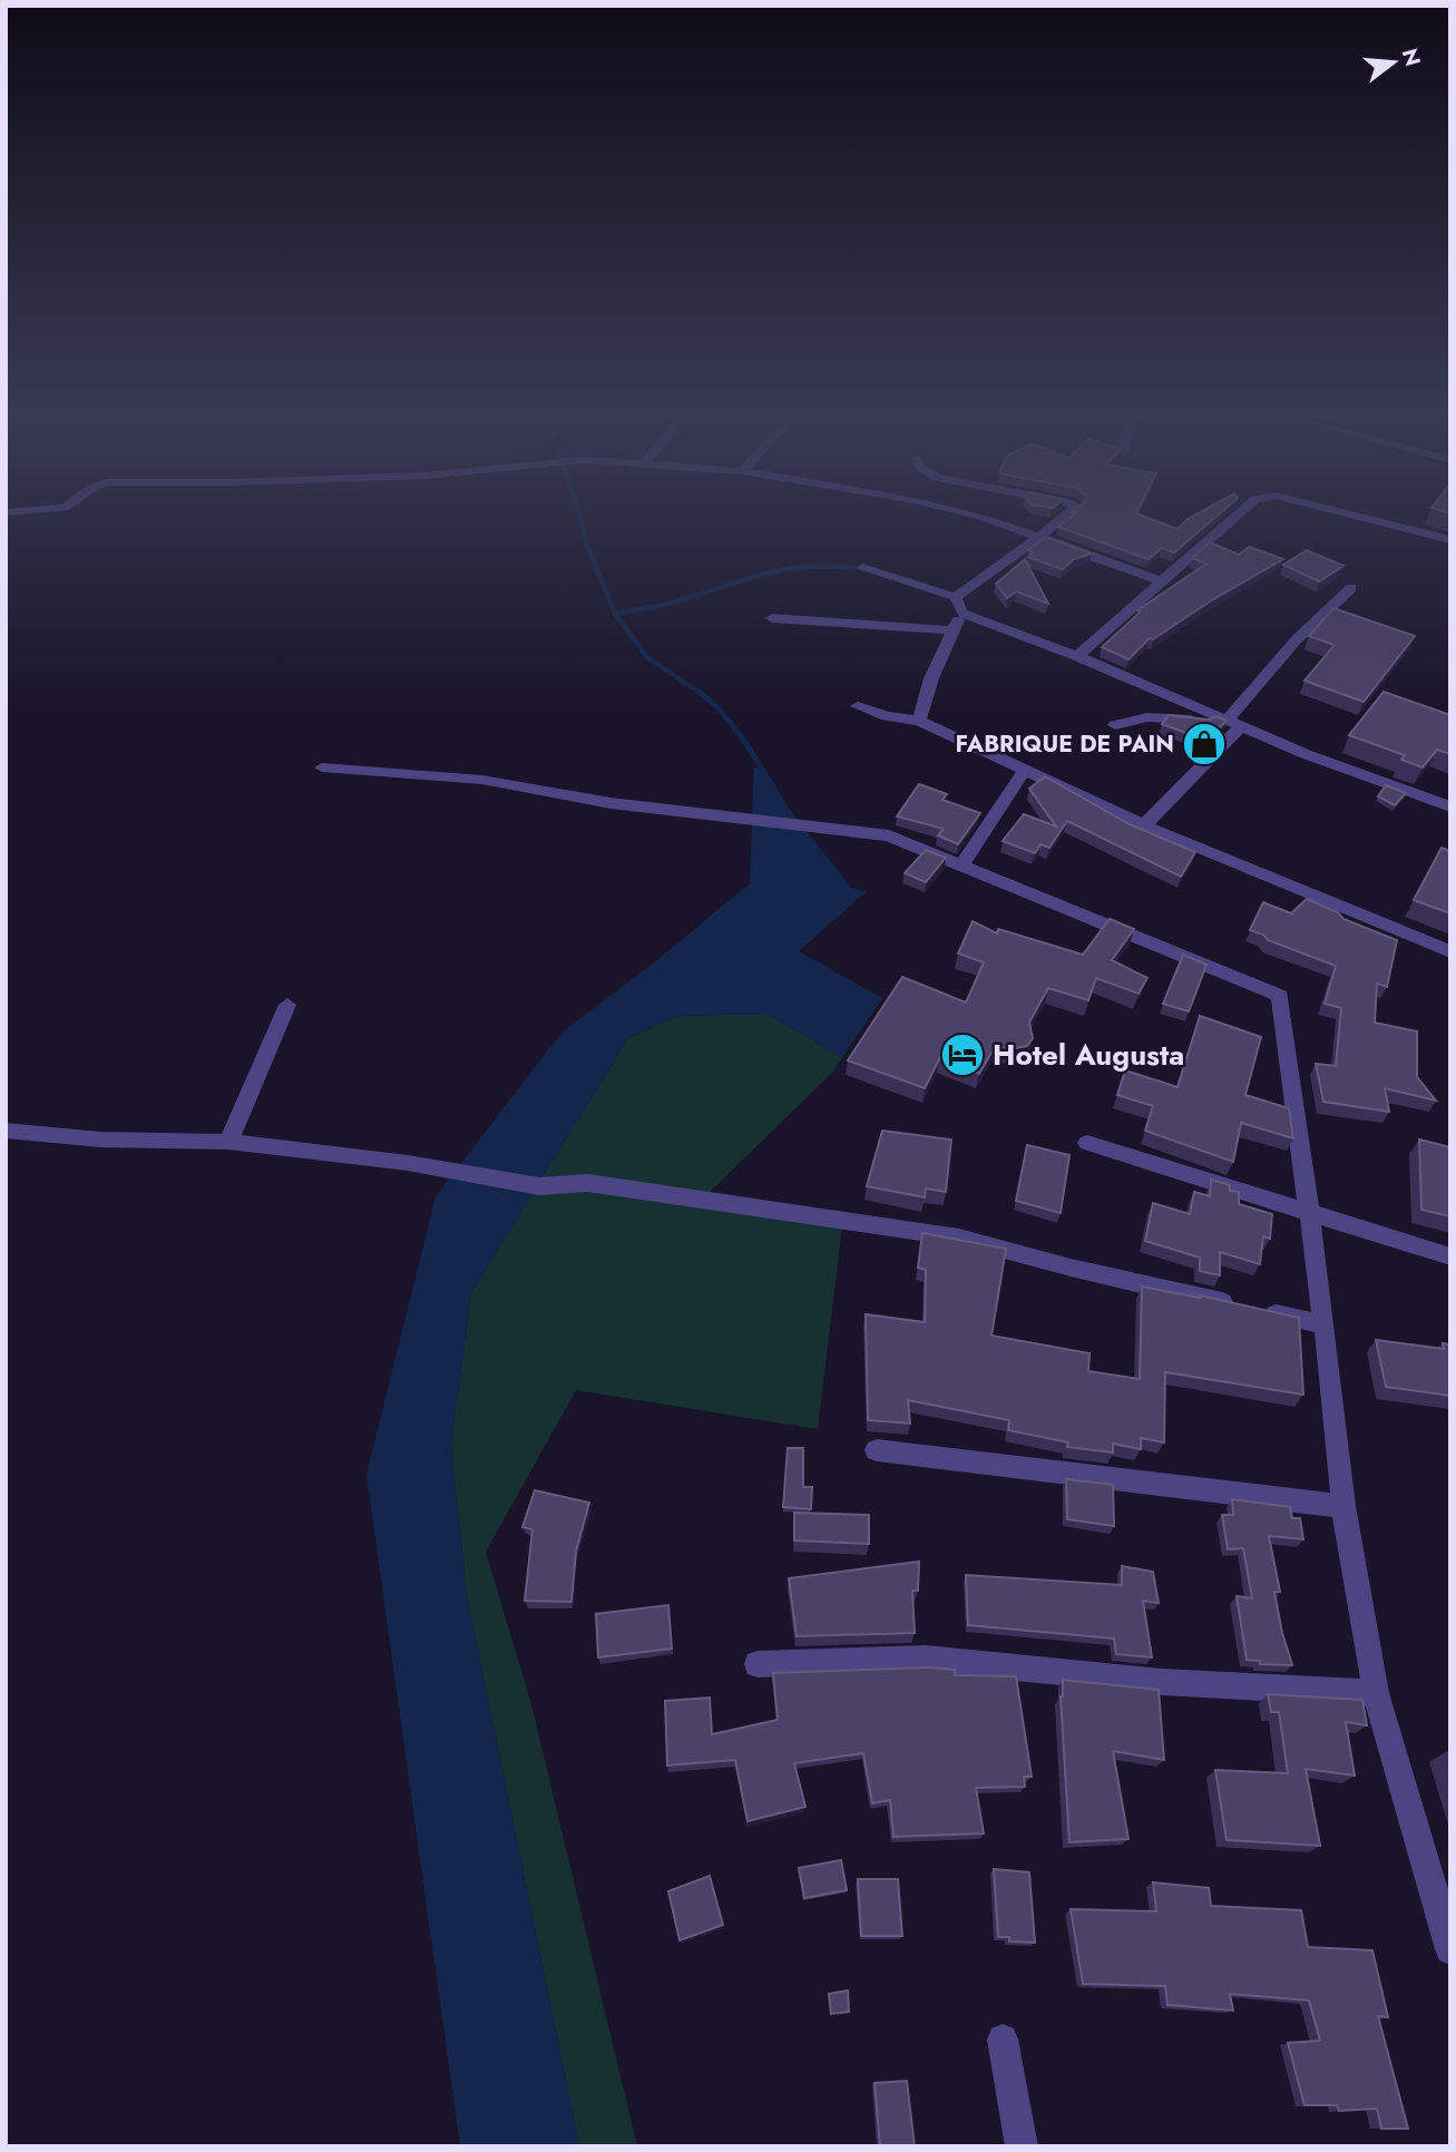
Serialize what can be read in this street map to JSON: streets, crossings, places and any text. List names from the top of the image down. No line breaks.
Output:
{"places":{"shop":["FABRIQUE DE PAIN"],"hotel":["Hotel Augusta"]},"north":"right"}
